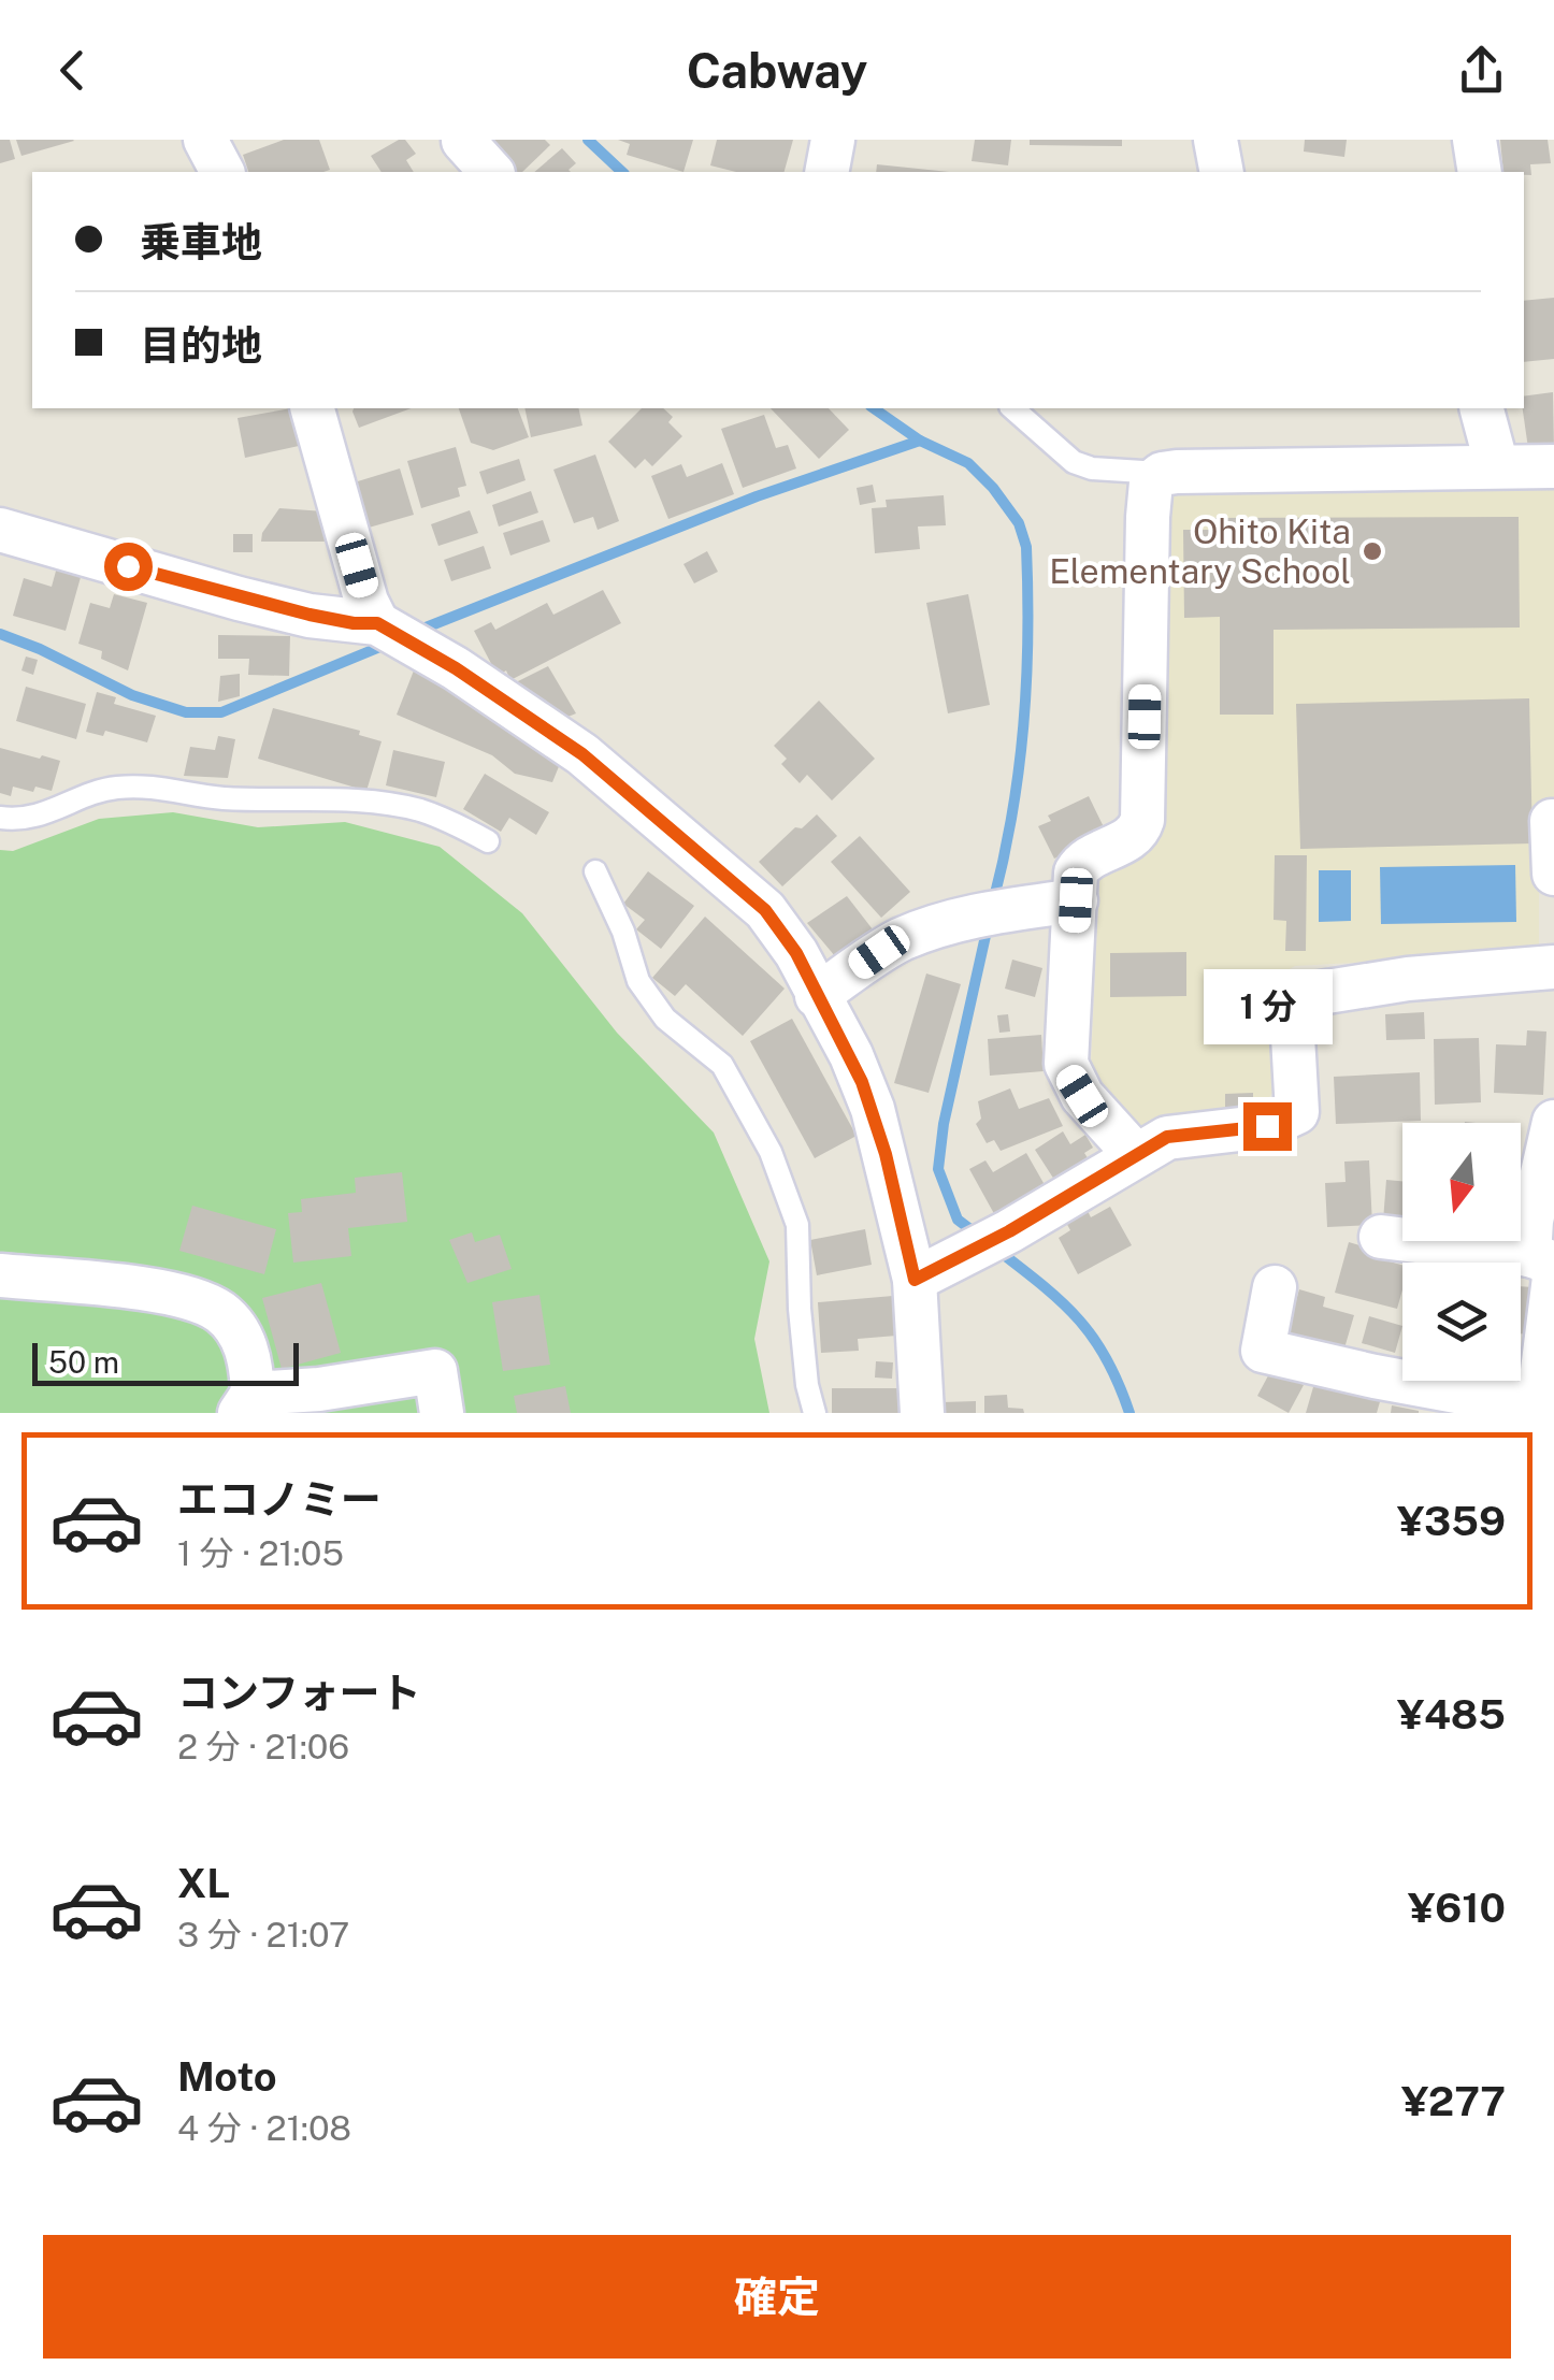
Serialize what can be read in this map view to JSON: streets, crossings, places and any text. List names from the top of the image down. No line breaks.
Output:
{"places":["Ohito Kita Elementary School"],"scale_bar":"50 m","north":"bottom","page":{"header":"Cabway","banner":["乗車地","目的地"],"bubble":"1 分","scale":"50 m","list":[{"name":"エコノミー","note":"1 分 · 21:05","value":"¥359"},{"name":"コンフォート","note":"2 分 · 21:06","value":"¥485"},{"name":"XL","note":"3 分 · 21:07","value":"¥610"},{"name":"Moto","note":"4 分 · 21:08","value":"¥277"}],"buttons":"確定"}}
